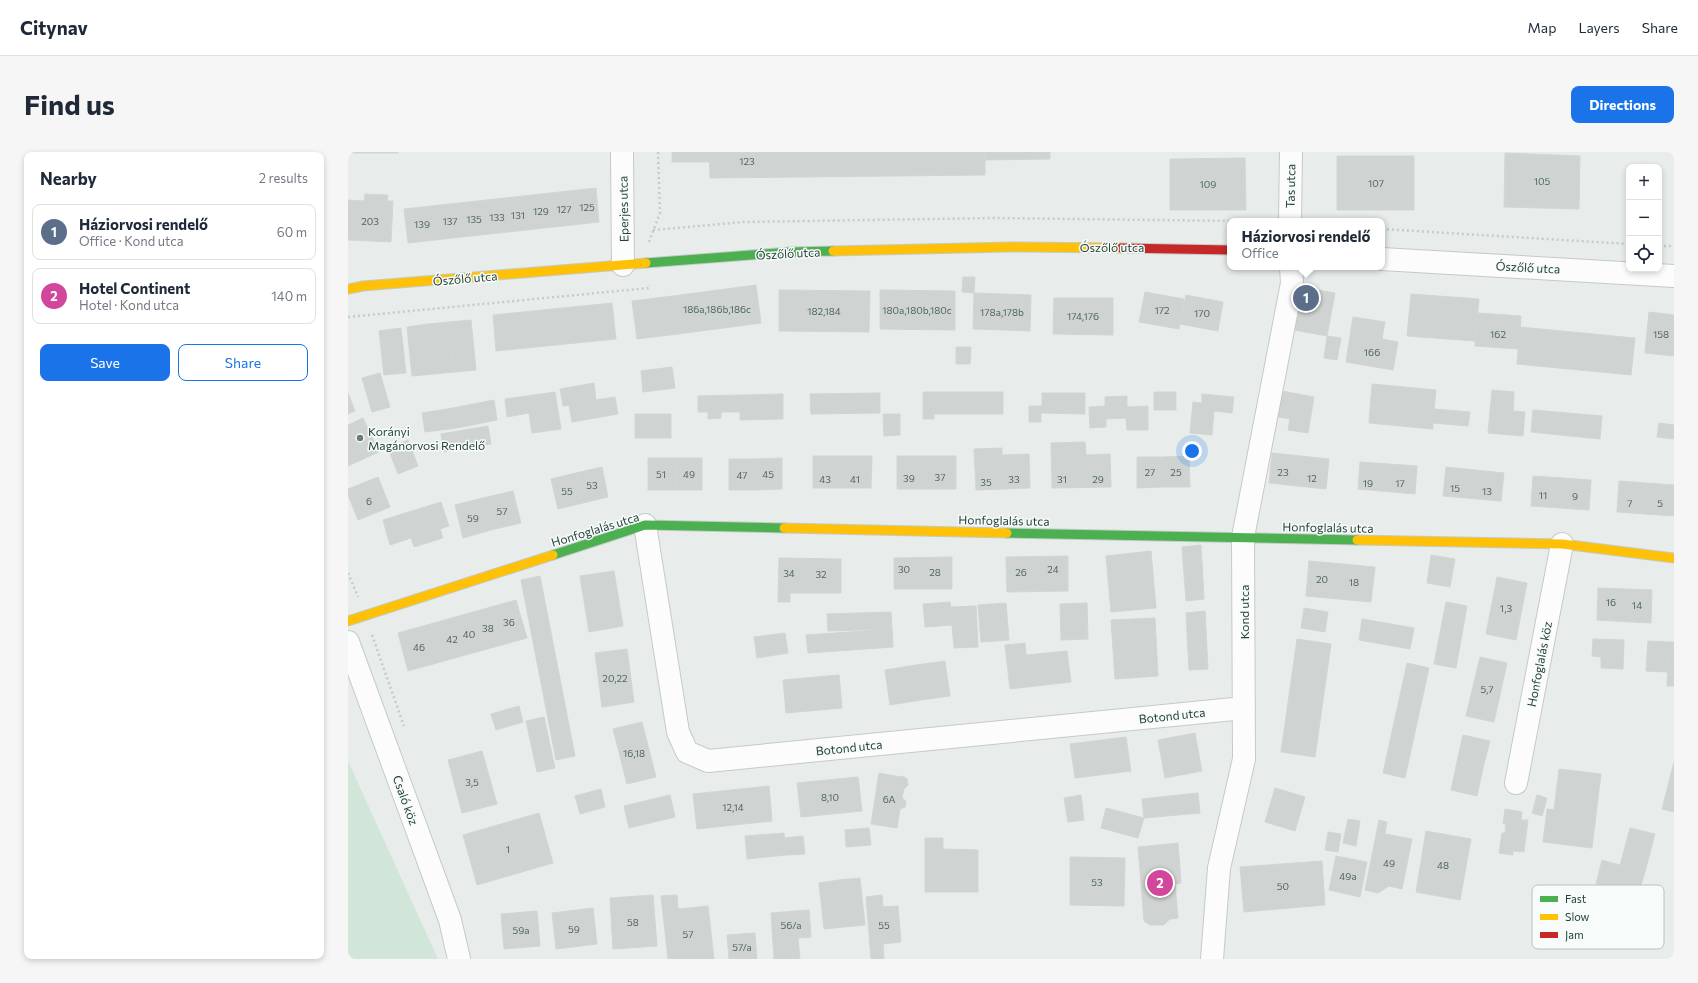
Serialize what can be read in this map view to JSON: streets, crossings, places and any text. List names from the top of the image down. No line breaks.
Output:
{"streets":{"street":["Tas utca","Eperjes utca","Ószőlő utca","Honfoglalás utca","Kond utca","Honfoglalás köz","Botond utca","Csaló köz"]},"crossings":[["Eperjes utca","Ószőlő utca"],["Honfoglalás utca","Kond utca"],["Honfoglalás utca","Honfoglalás köz"],["Honfoglalás utca","Botond utca"],["Kond utca","Botond utca"]],"places":["Korányi Magánorvosi Rendelő"],"house_numbers":["123","105","107","109","125","127","129","131","133","135","203","137","139","186a,186b,186c","180a,180b,180c","172","182,184","178a,178b","170","174,176","162","158","166","27","25","23","51","49","45","47","37","39","12","43","41","33","31","29","35","19","17","53","15","55","13","11","9","6","7","5","57","59","30","24","28","26","34","32","20","18","16","14","1,3","36","38","40","42","46","20,22","5,7","16,18","3,5","8,10","6A","12,14","1","49","48","49a","53","50","58","56/a","55","59","59a","57","57/a"],"legend":["Fast","Slow","Jam"],"page":{"header":"Citynav","nav":["Map","Layers","Share"],"buttons":["Directions",["Save","Share"]],"title":"Find us","heading":["Nearby","2 results"],"map_buttons":["+","−"],"list":[{"mark":"1","name":"Háziorvosi rendelő","note":"Office · Kond utca","value":"60 m"},{"mark":"2","name":"Hotel Continent","note":"Hotel · Kond utca","value":"140 m"}],"popup":["Háziorvosi rendelő","Office"],"pins":["1","2"]}}
